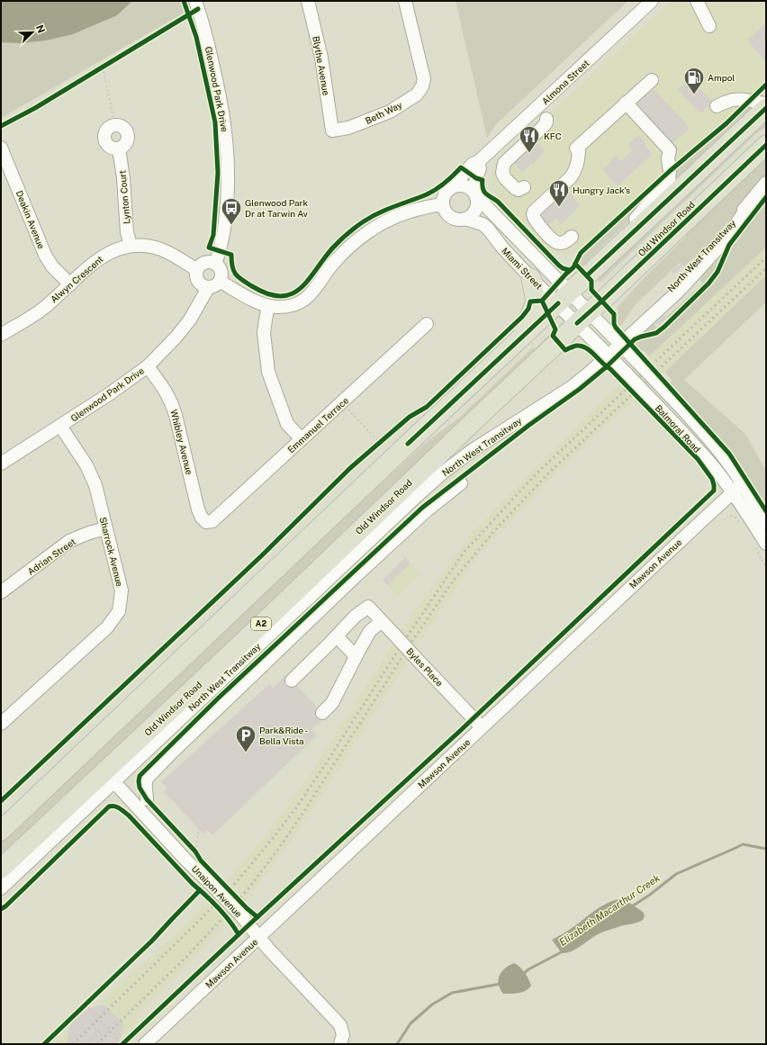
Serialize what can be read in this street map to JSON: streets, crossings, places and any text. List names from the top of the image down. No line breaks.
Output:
{"streets":{"highway":["Old Windsor Road","A2"],"street":["Blythe Avenue","Almona Street","Glenwood Park Drive","Beth Way","Lynton Court","Deakin Avenue","North West Transitway","Miami Street","Alwyn Crescent","Emmanuel Terrace","Balmoral Road","Whibley Avenue","Sharrock Avenue","Adrian Street","Mawson Avenue","Byles Place","Unaipon Avenue"]},"crossings":[["Blythe Avenue","Beth Way"],["Almona Street","Miami Street"],["Glenwood Park Drive","Alwyn Crescent"],["Glenwood Park Drive","Whibley Avenue"],["Glenwood Park Drive","Sharrock Avenue"],["Lynton Court","Alwyn Crescent"],["Deakin Avenue","Alwyn Crescent"],["Old Windsor Road","Miami Street"],["Old Windsor Road","Balmoral Road"],["North West Transitway","Balmoral Road"],["North West Transitway","Unaipon Avenue"],["Miami Street","Balmoral Road"],["Emmanuel Terrace","Whibley Avenue"],["Balmoral Road","Mawson Avenue"],["Sharrock Avenue","Adrian Street"],["Mawson Avenue","Byles Place"],["Mawson Avenue","Unaipon Avenue"]],"water":["Elizabeth Macarthur Creek"],"places":{"fuel station":["Ampol"],"restaurant":["KFC","Hungry Jack's"],"bus stop":["Glenwood Park Dr at Tarwin Av"],"parking":["Park&Ride - Bella Vista"]},"north":"top right"}
